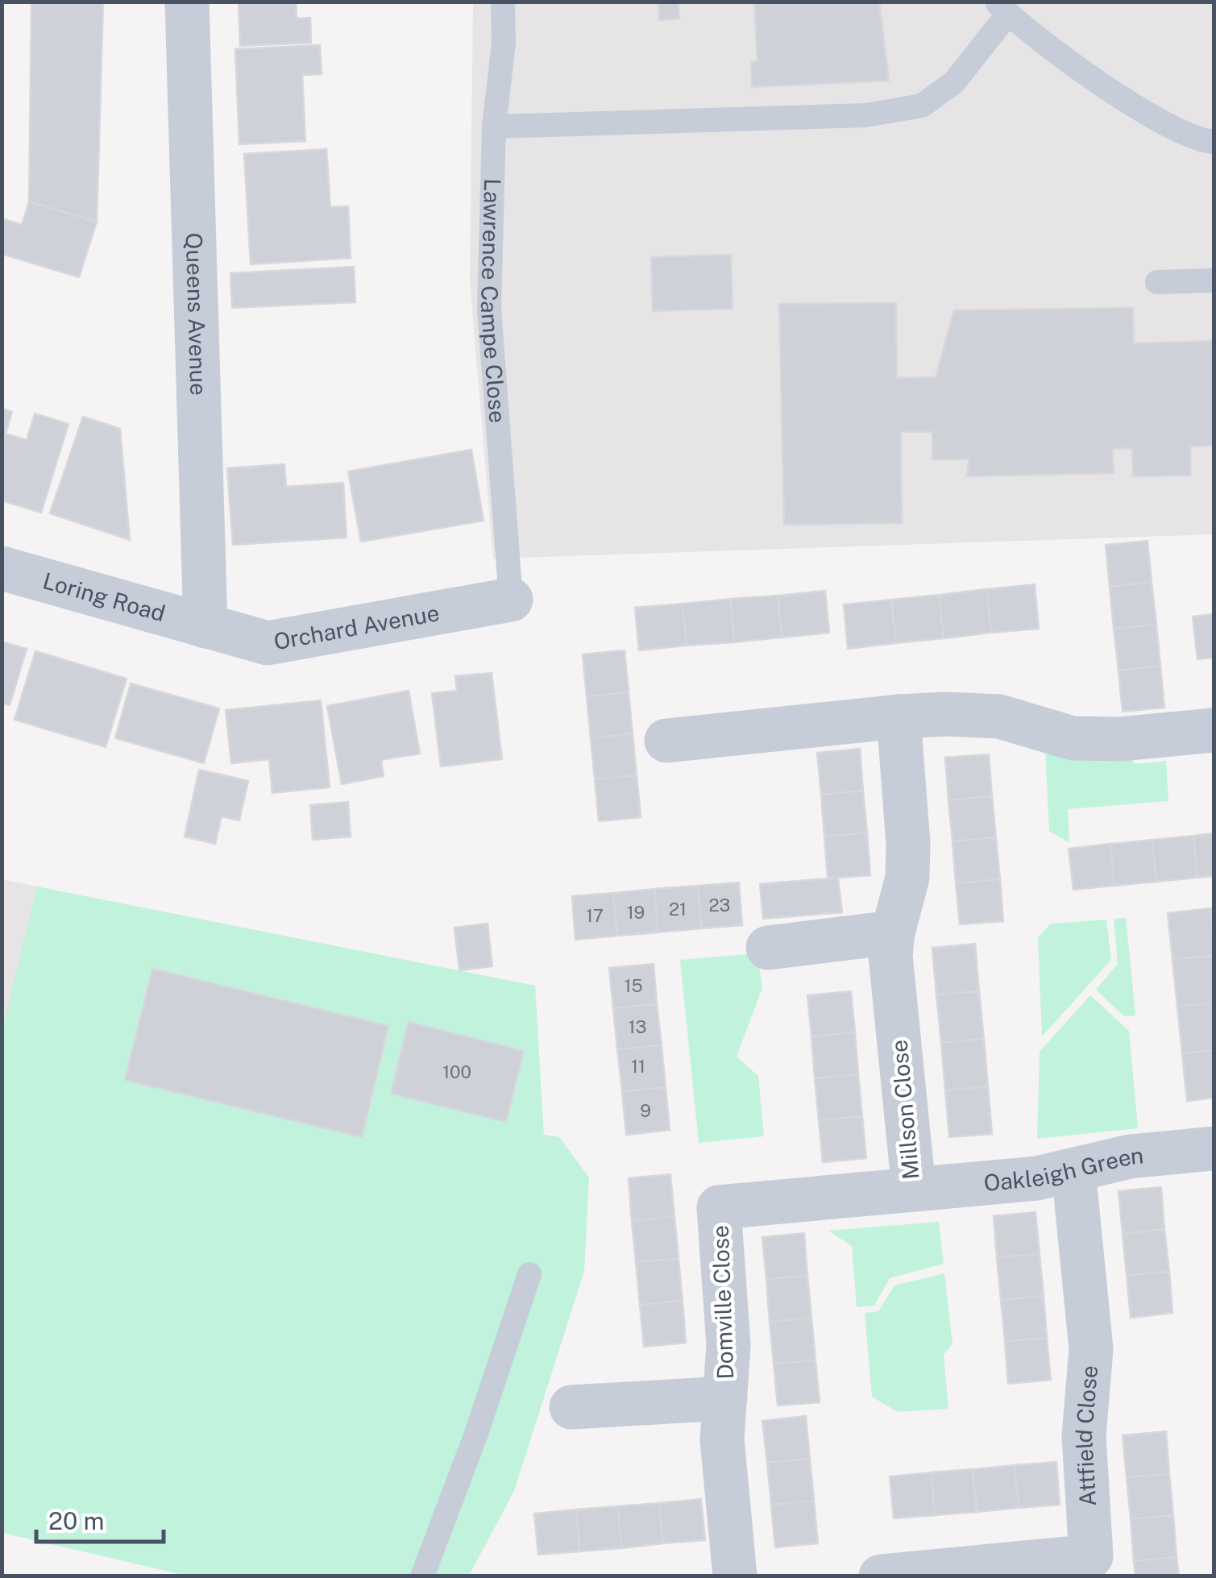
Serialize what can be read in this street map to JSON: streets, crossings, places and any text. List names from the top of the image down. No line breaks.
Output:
{"streets":{"street":["Queens Avenue","Loring Road","Orchard Avenue","Millson Close","Oakleigh Green","Domville Close","Attfield Close"],"lane":["Lawrence Campe Close"]},"crossings":[["Lawrence Campe Close","Orchard Avenue"],["Queens Avenue","Loring Road"],["Queens Avenue","Orchard Avenue"],["Loring Road","Orchard Avenue"],["Millson Close","Oakleigh Green"],["Millson Close","Domville Close"],["Oakleigh Green","Attfield Close"]],"house_numbers":["23","21","19","17","15","13","11","100","9"],"scale_bar":"20 m"}
